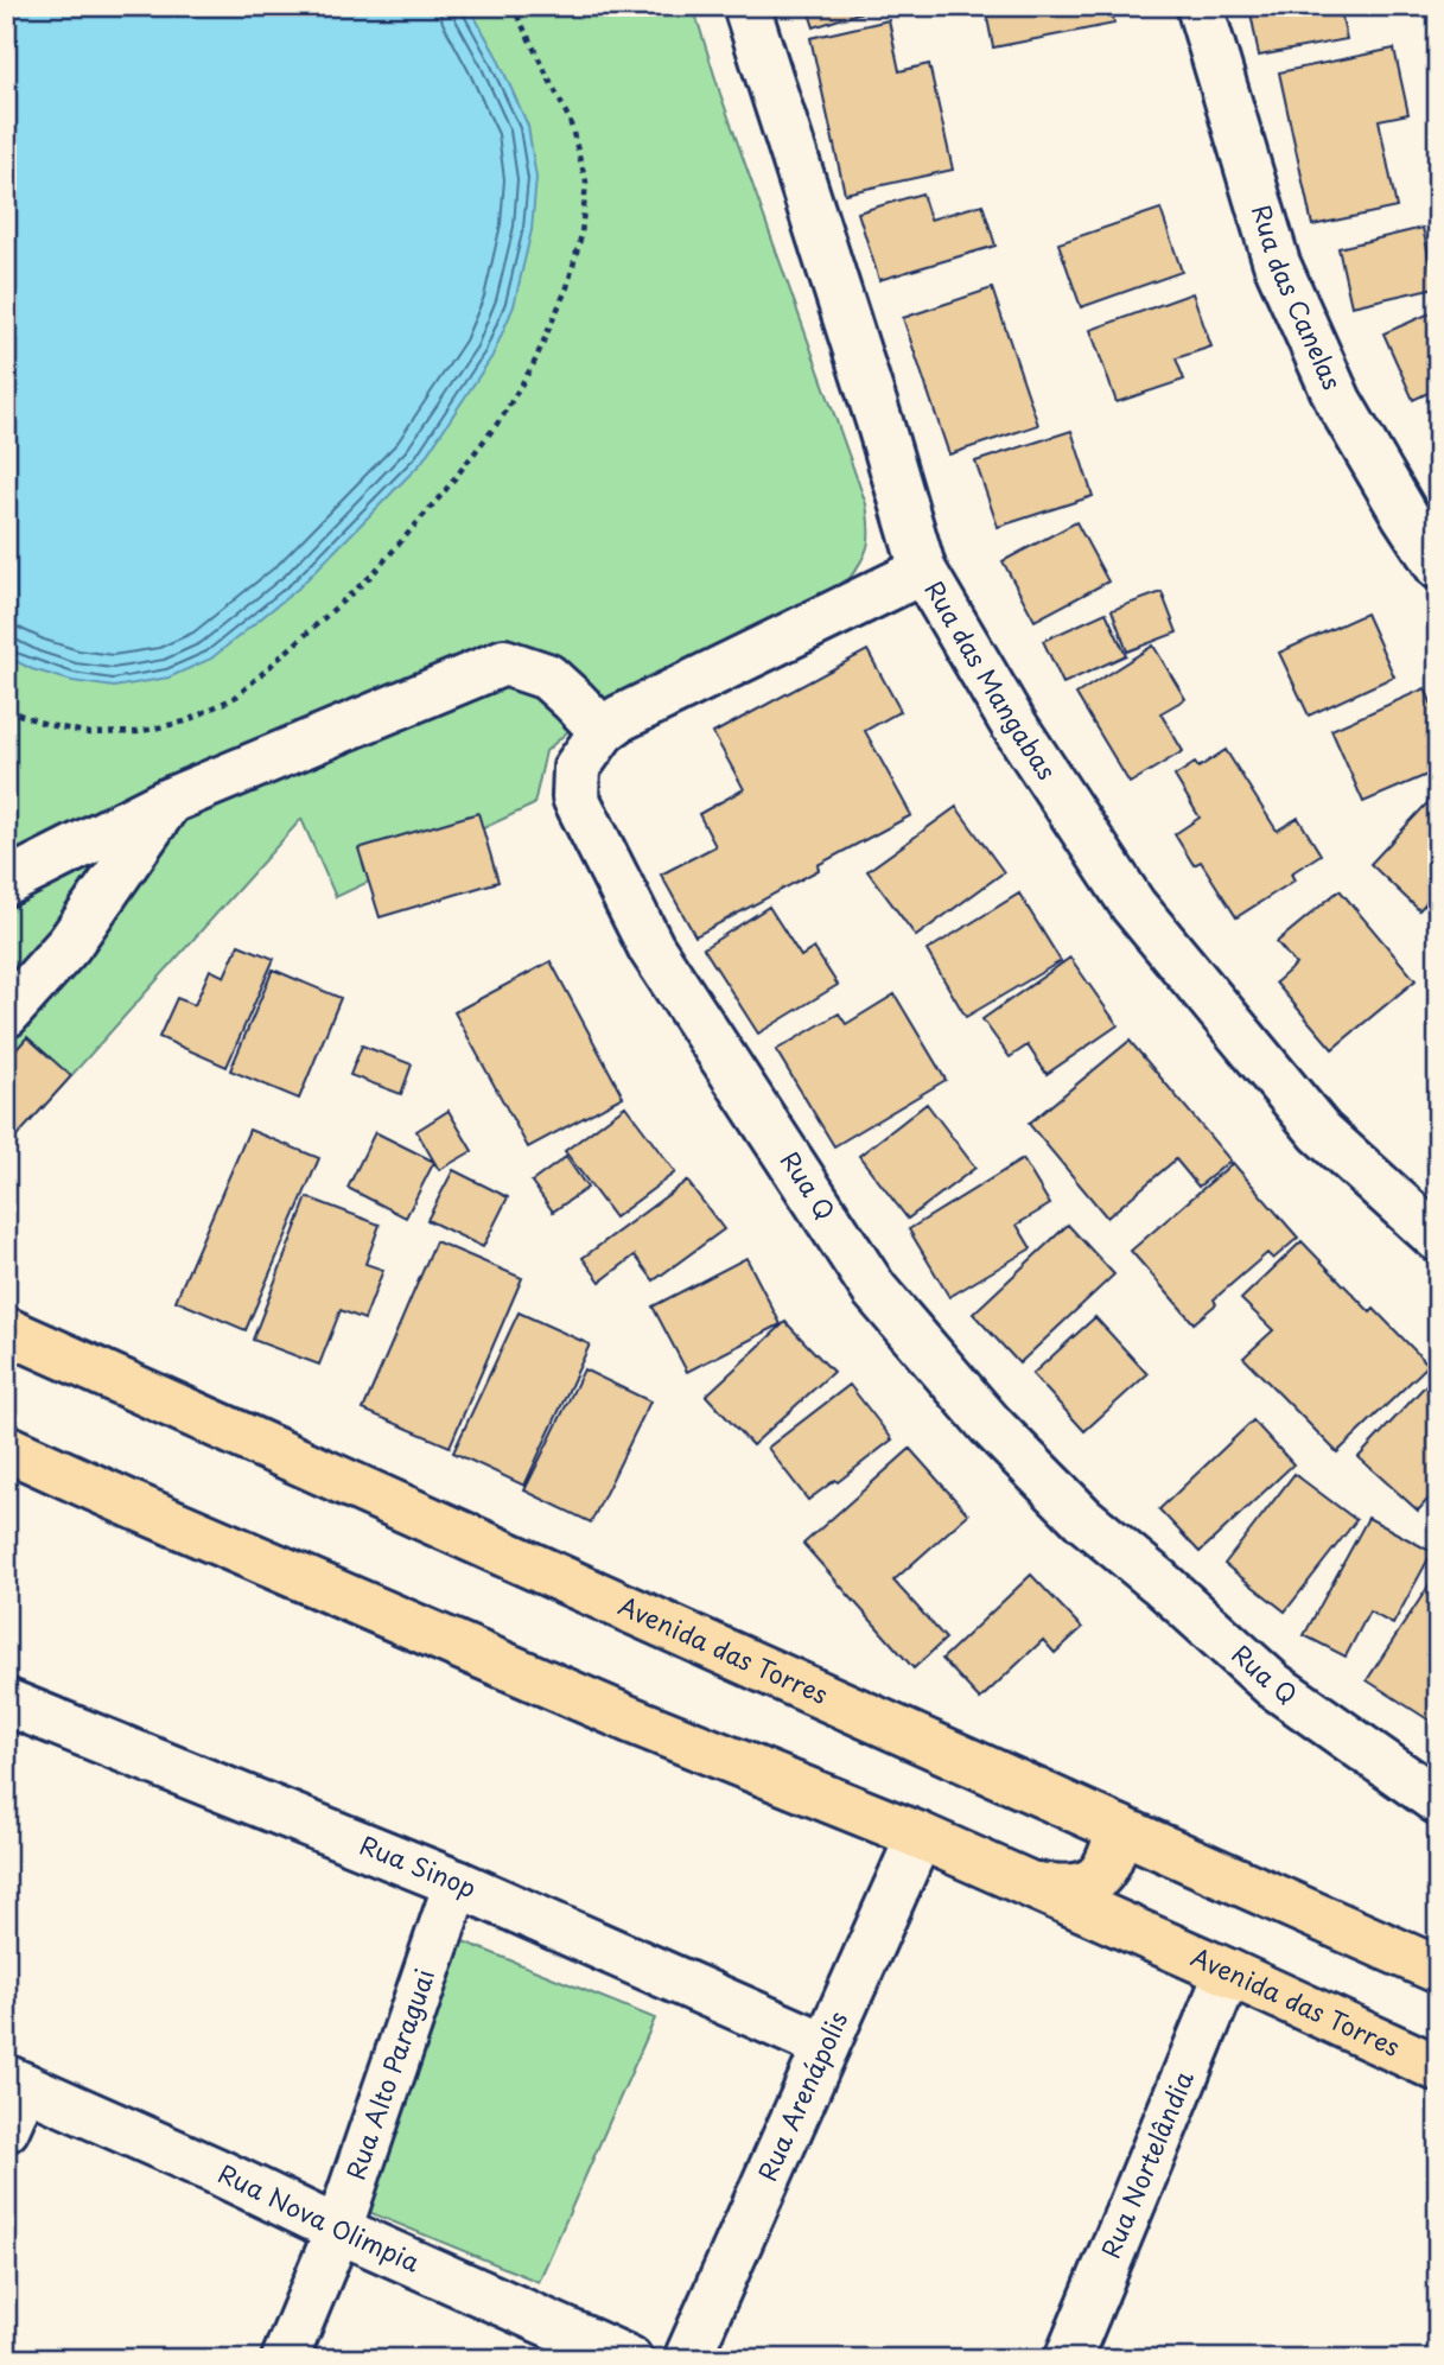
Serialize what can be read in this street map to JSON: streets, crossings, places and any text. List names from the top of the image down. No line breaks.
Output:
{"streets":{"main road":["Avenida das Torres"],"street":["Rua das Canelas","Rua das Mangabas","Rua Q","Rua Sinop","Rua Alto Paraguai","Rua Arenápolis","Rua Nortelândia","Rua Nova Olimpia"]},"crossings":[["Rua das Mangabas","Rua Q"],["Avenida das Torres","Rua Arenápolis"],["Avenida das Torres","Rua Nortelândia"],["Rua Sinop","Rua Alto Paraguai"],["Rua Sinop","Rua Arenápolis"],["Rua Alto Paraguai","Rua Nova Olimpia"]]}
